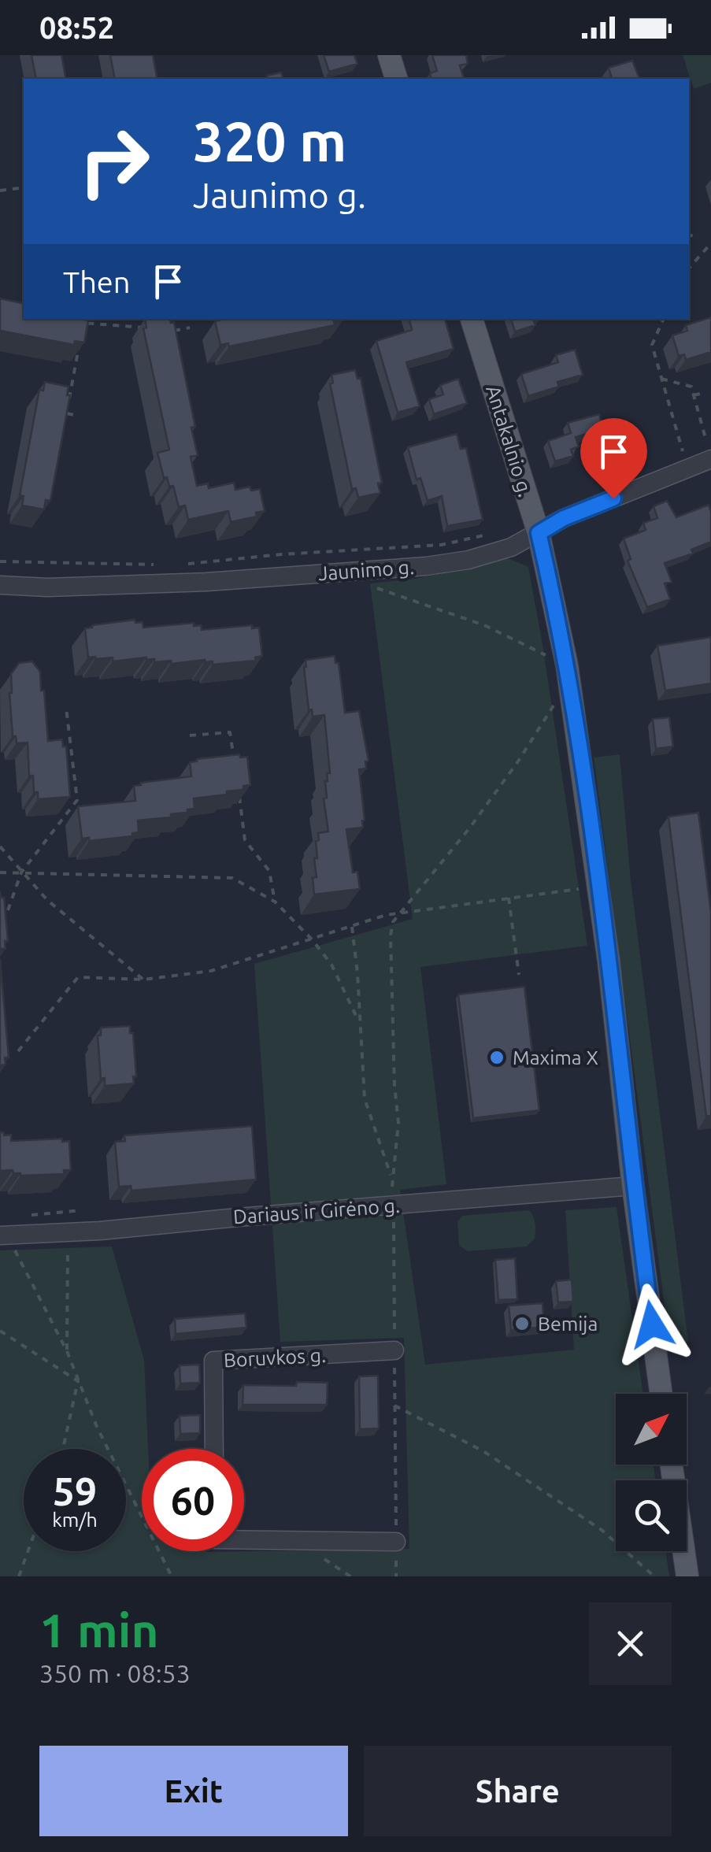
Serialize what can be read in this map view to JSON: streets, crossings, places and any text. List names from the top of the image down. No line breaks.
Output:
{"streets":{"main road":["Antakalnio g."],"street":["Jaunimo g.","Dariaus ir Girėno g.","Boruvkos g."]},"crossings":[["Antakalnio g.","Jaunimo g."],["Antakalnio g.","Dariaus ir Girėno g."]],"places":["Maxima X","Bemija"],"north":"top right","page":{"status":"08:52","turn":["320 m","Jaunimo g."],"then":"Then","speed":"59 km/h","limit":"60","heading":["1 min","350 m · 08:53"],"buttons":["Exit","Share"]}}
